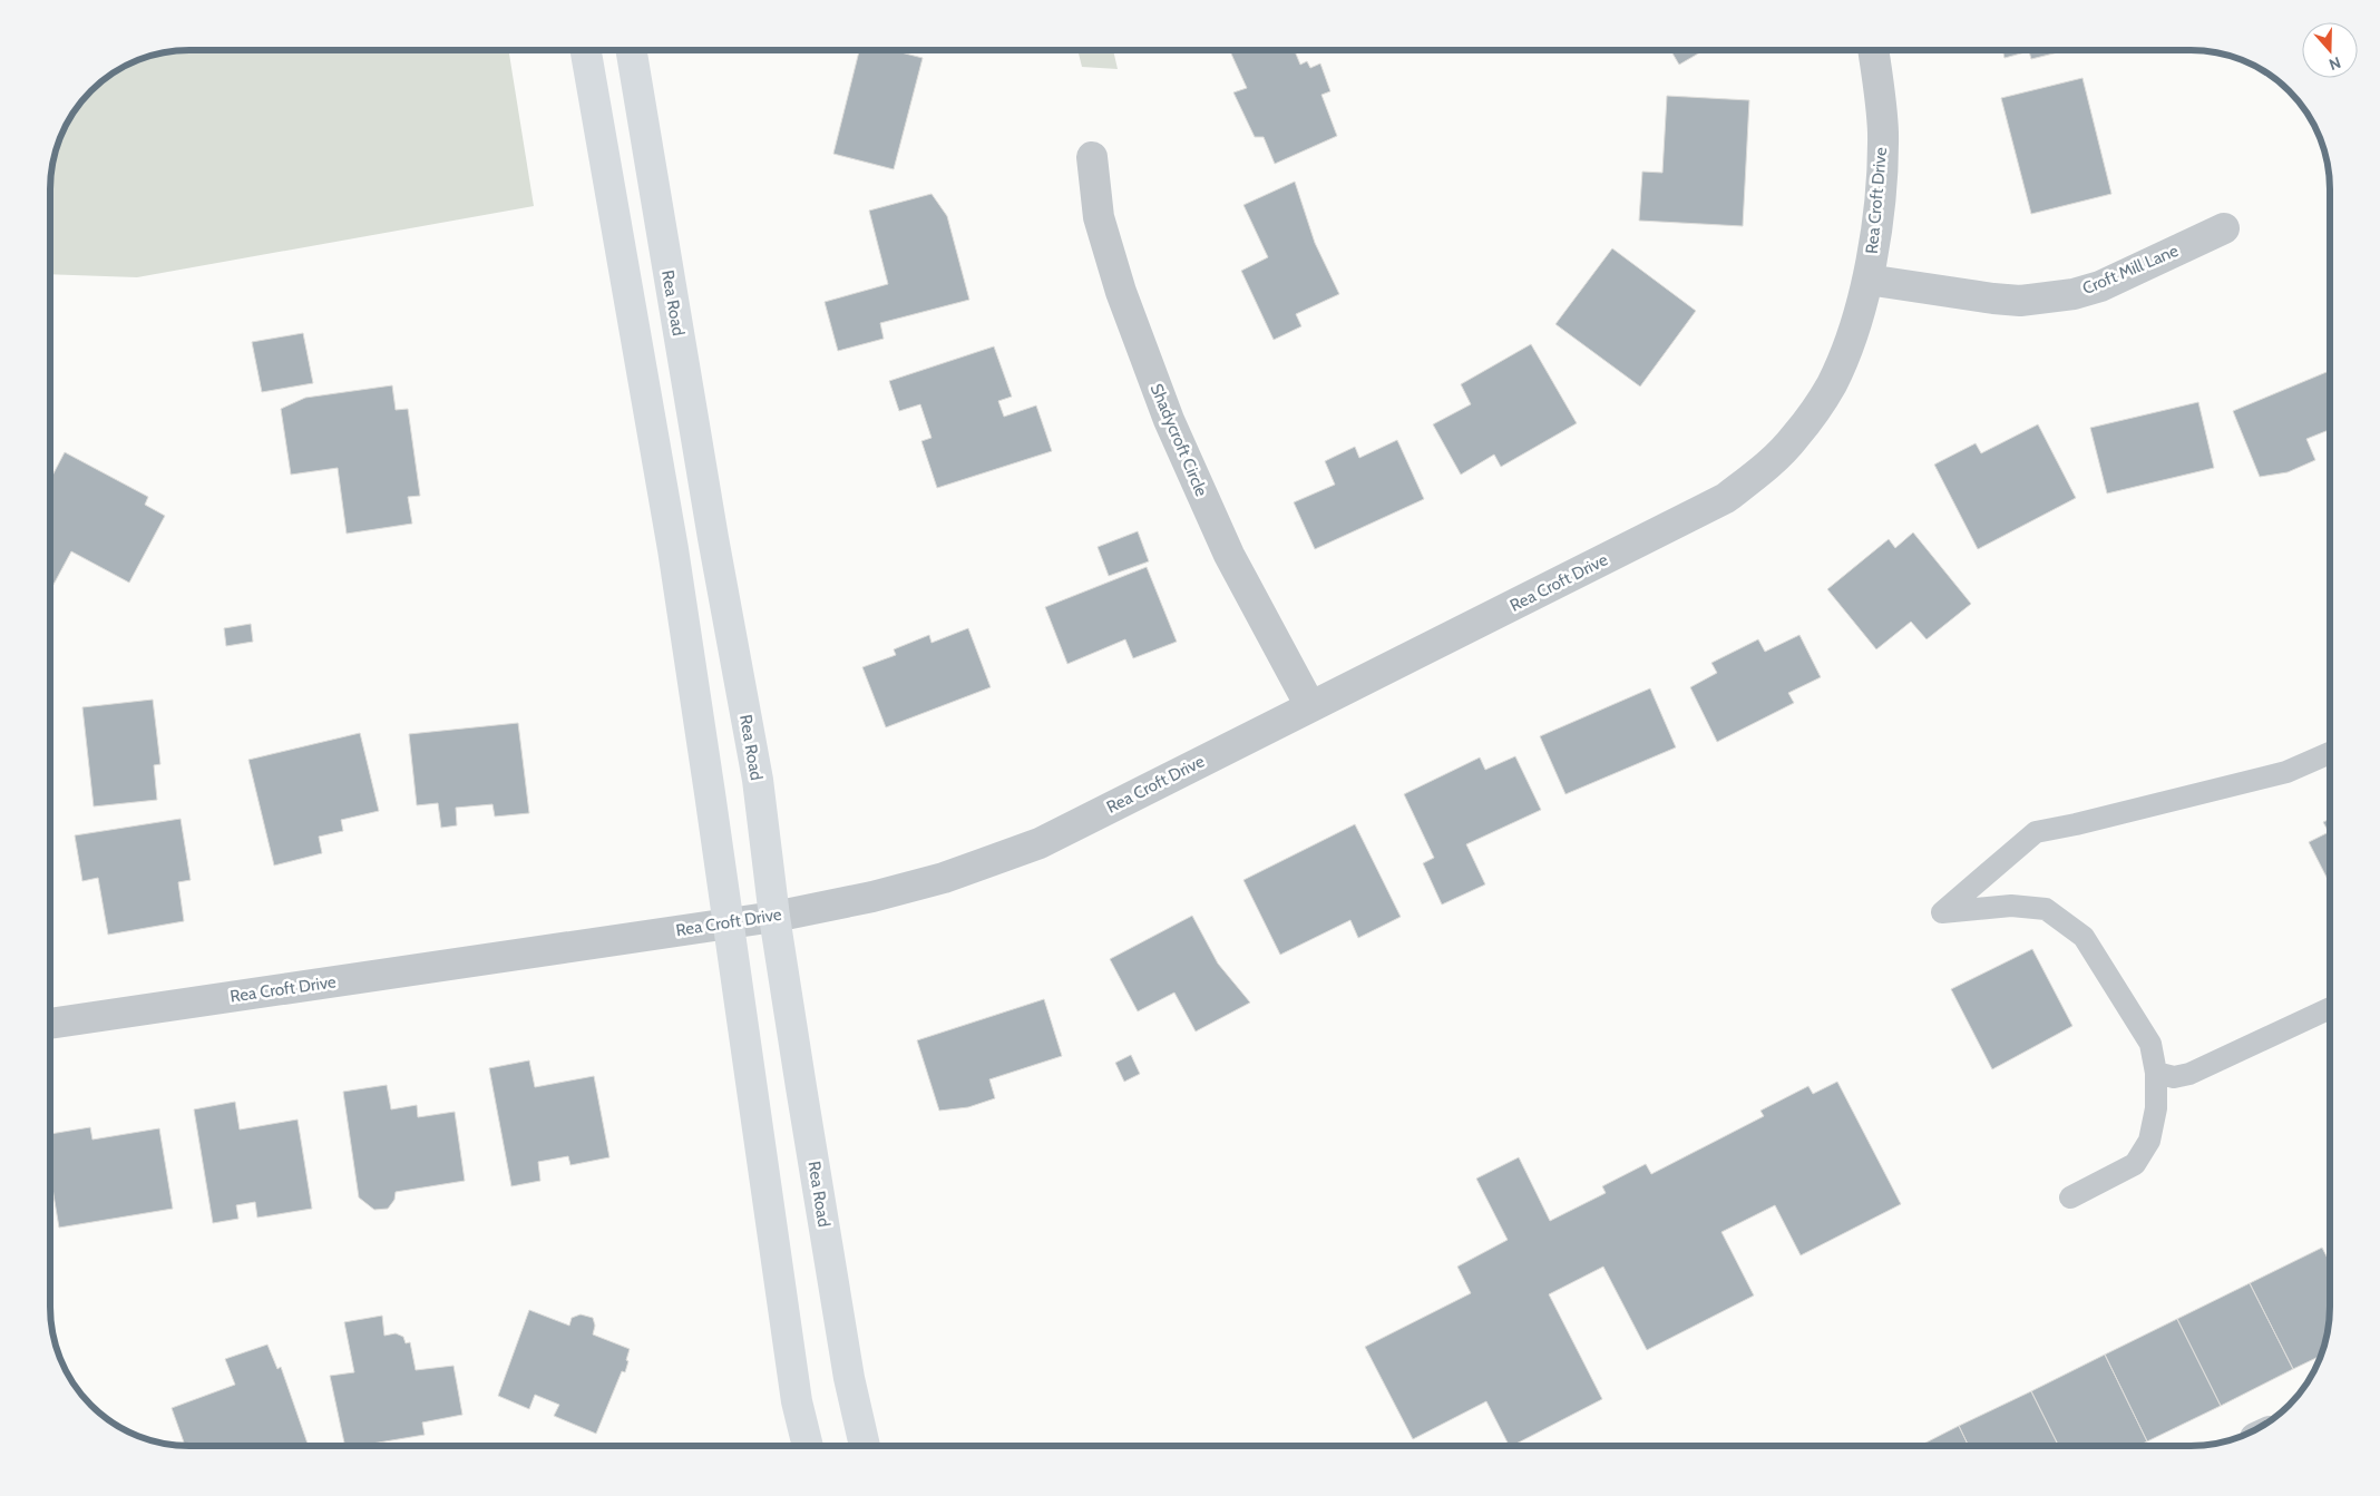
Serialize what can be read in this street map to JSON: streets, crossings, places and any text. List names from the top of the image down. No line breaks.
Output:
{"streets":{"main road":["Rea Road"],"street":["Rea Croft Drive","Croft Mill Lane","Shadycroft Circle"]},"crossings":[["Rea Croft Drive","Croft Mill Lane"],["Rea Croft Drive","Rea Road"],["Rea Croft Drive","Shadycroft Circle"]],"north":"bottom"}
